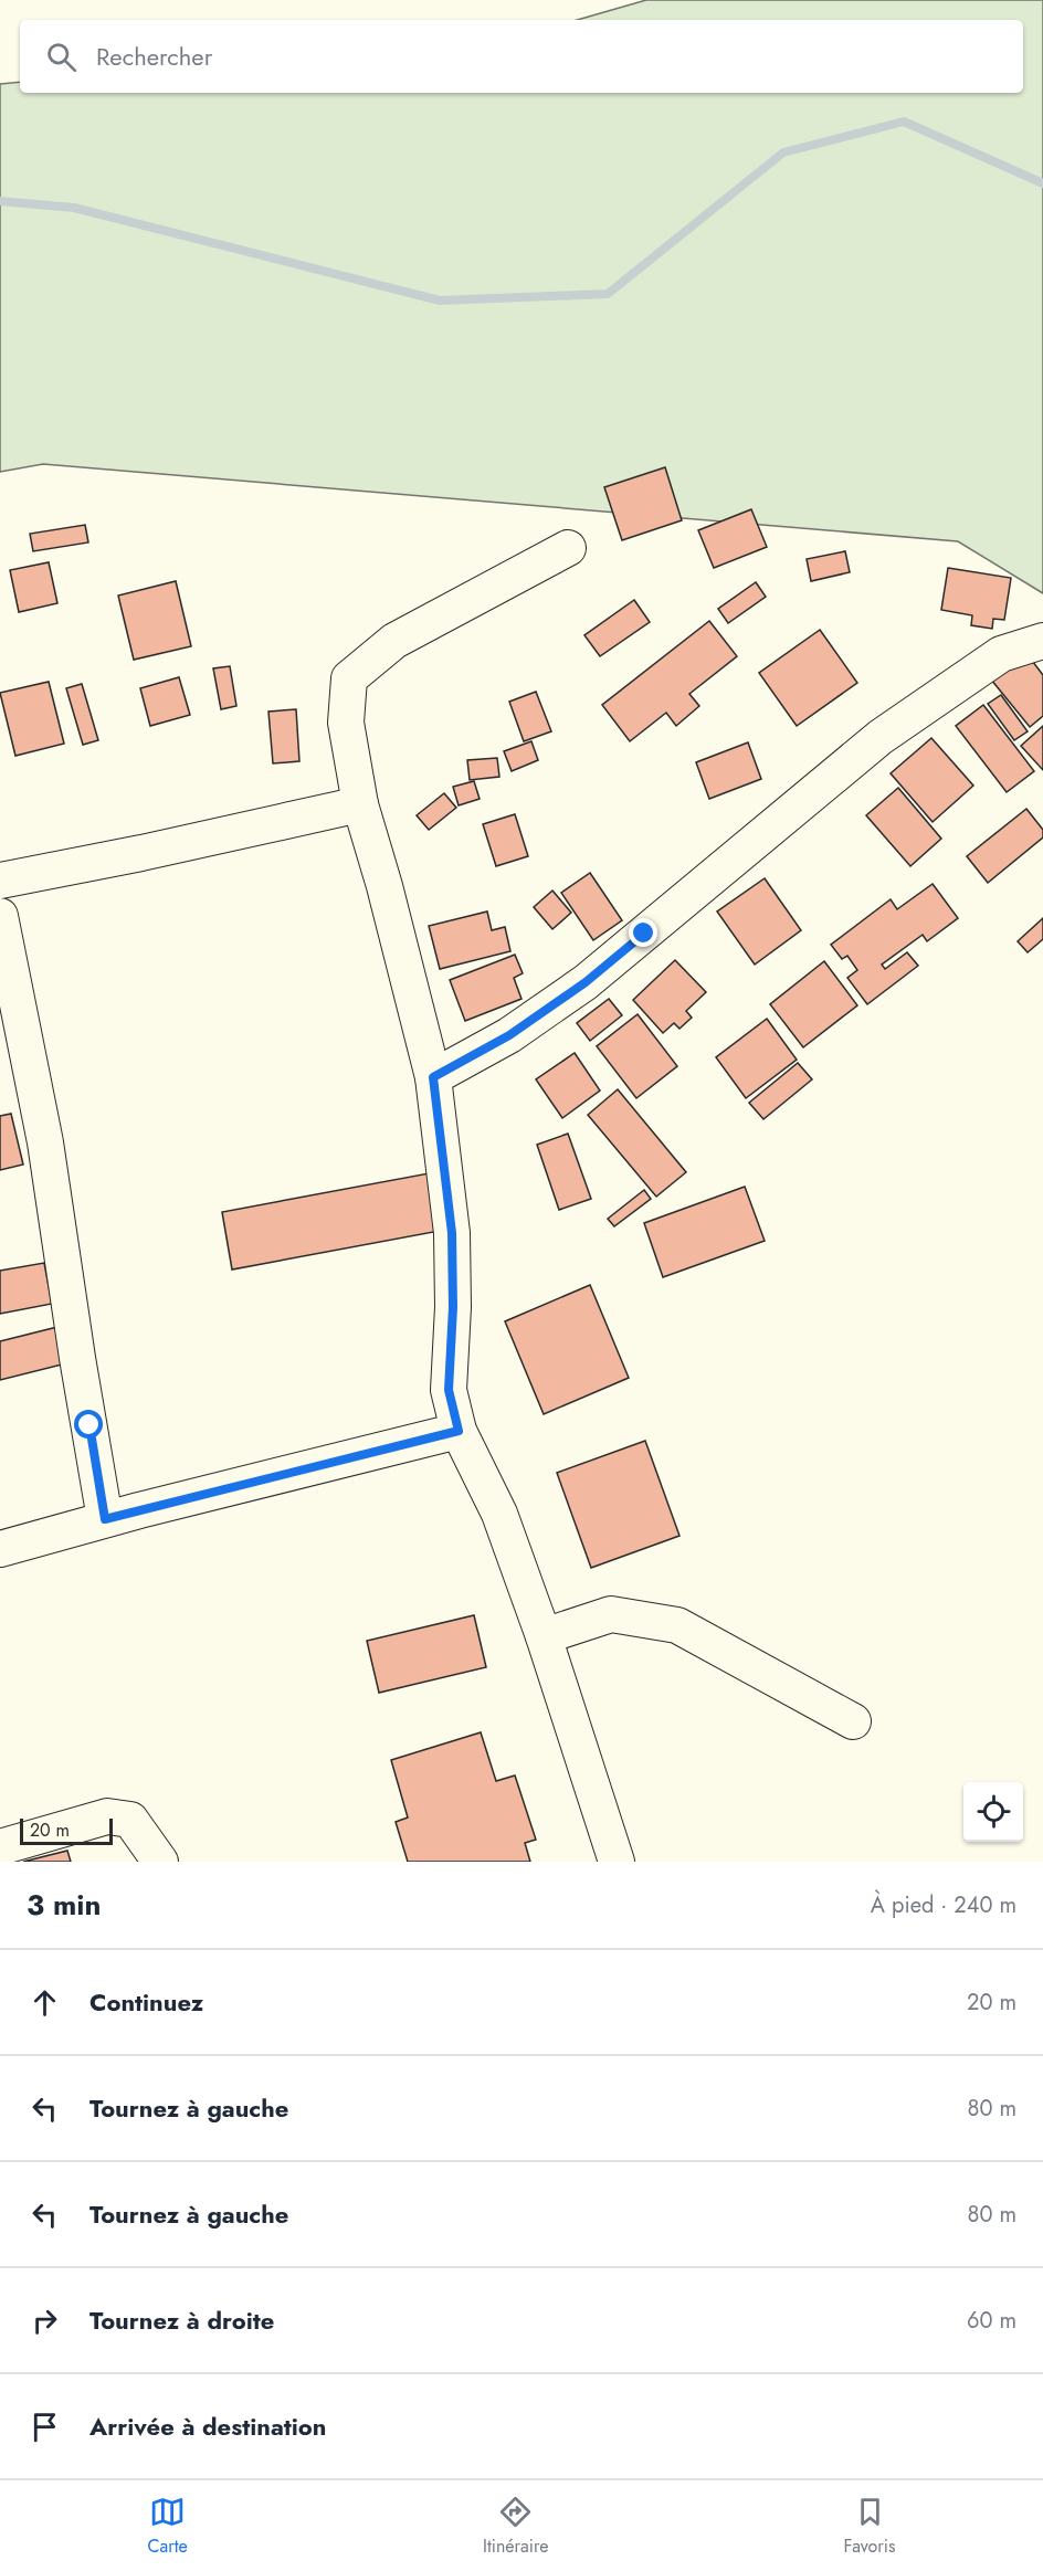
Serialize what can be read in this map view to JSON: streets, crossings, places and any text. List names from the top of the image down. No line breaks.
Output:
{"scale_bar":"20 m","page":{"search":"Rechercher","scale":"20 m","heading":["3 min","À pied · 240 m"],"list":[["Continuez","20 m"],["Tournez à gauche","80 m"],["Tournez à gauche","80 m"],["Tournez à droite","60 m"],"Arrivée à destination"],"nav":["Carte","Itinéraire","Favoris"]}}
